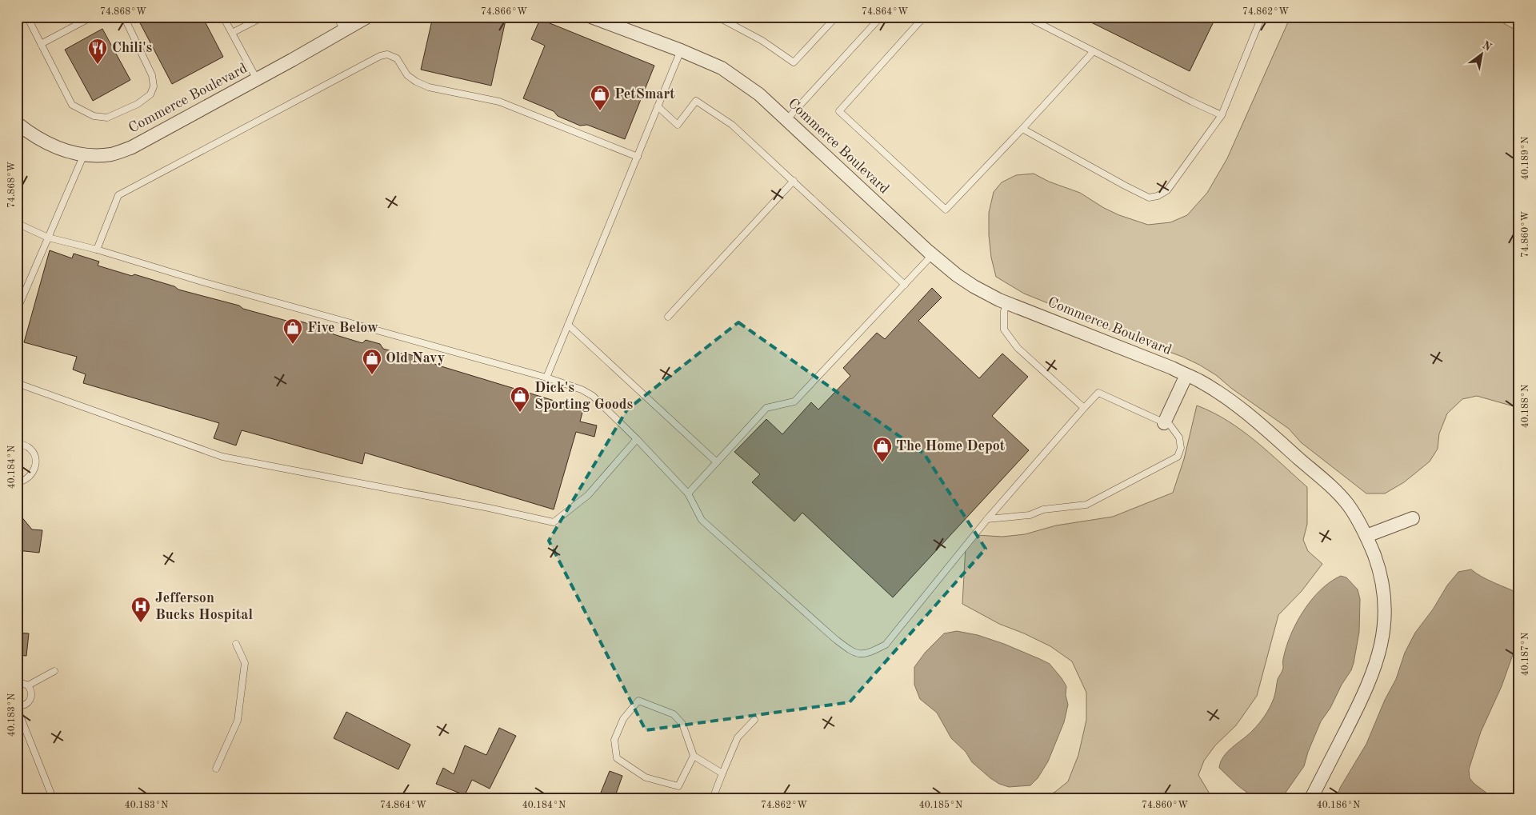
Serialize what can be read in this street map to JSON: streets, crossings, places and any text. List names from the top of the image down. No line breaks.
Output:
{"streets":{"street":["Commerce Boulevard"]},"places":{"restaurant":["Chili's"],"shop":["PetSmart","Five Below","Old Navy","Dick's Sporting Goods","The Home Depot"],"hospital":["Jefferson Bucks Hospital"]},"north":"top right","coordinates":["74.868°W","74.866°W","74.864°W","74.862°W","40.189°N","74.860°W","40.188°N","40.184°N","40.187°N","40.183°N","40.185°N","40.186°N"]}
